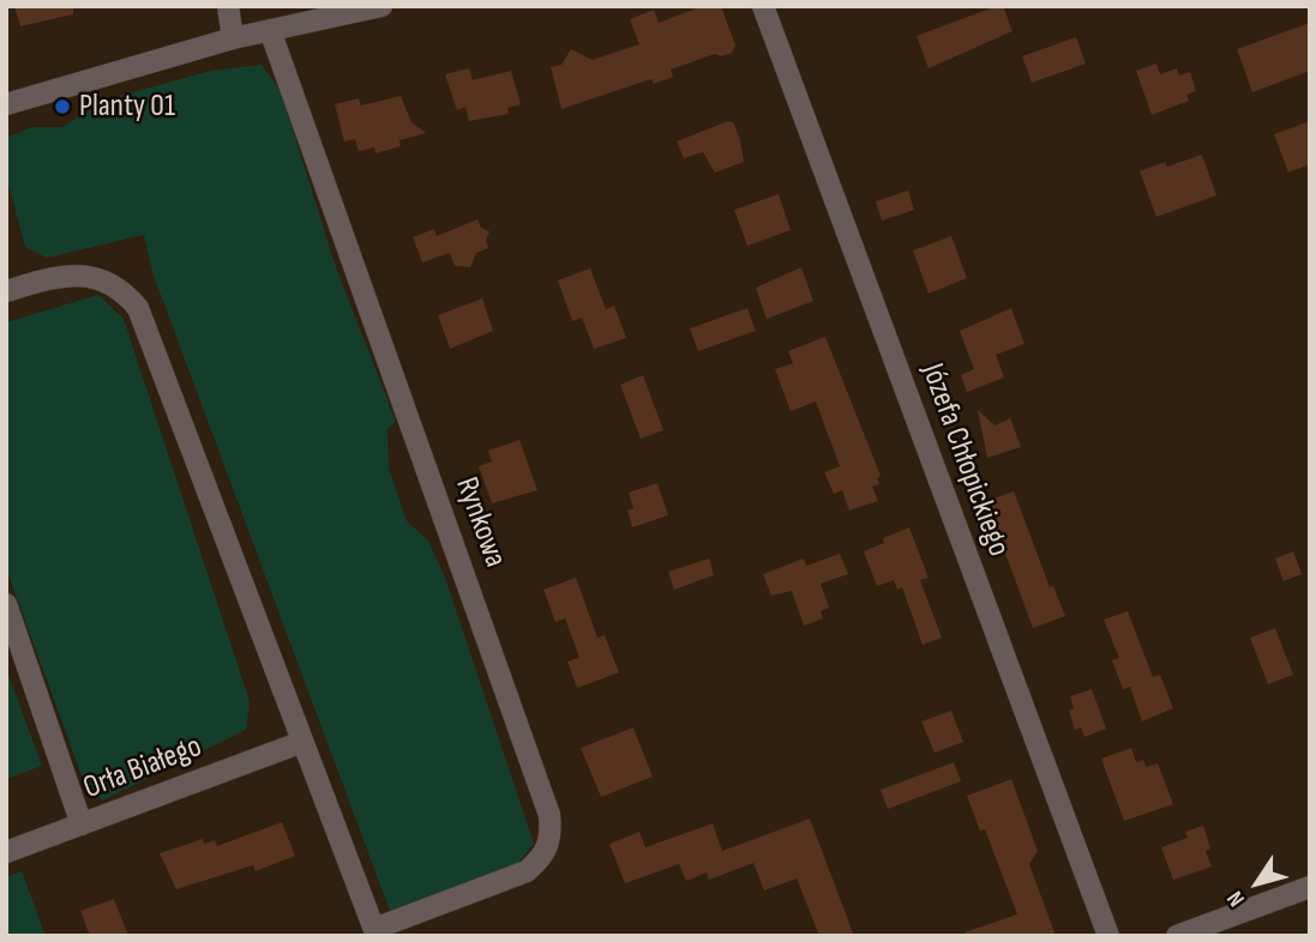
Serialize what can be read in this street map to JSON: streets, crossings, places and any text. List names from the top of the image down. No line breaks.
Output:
{"streets":{"street":["Józefa Chłopickiego","Rynkowa","Orła Białego"]},"places":["Planty 01"],"north":"bottom left"}
